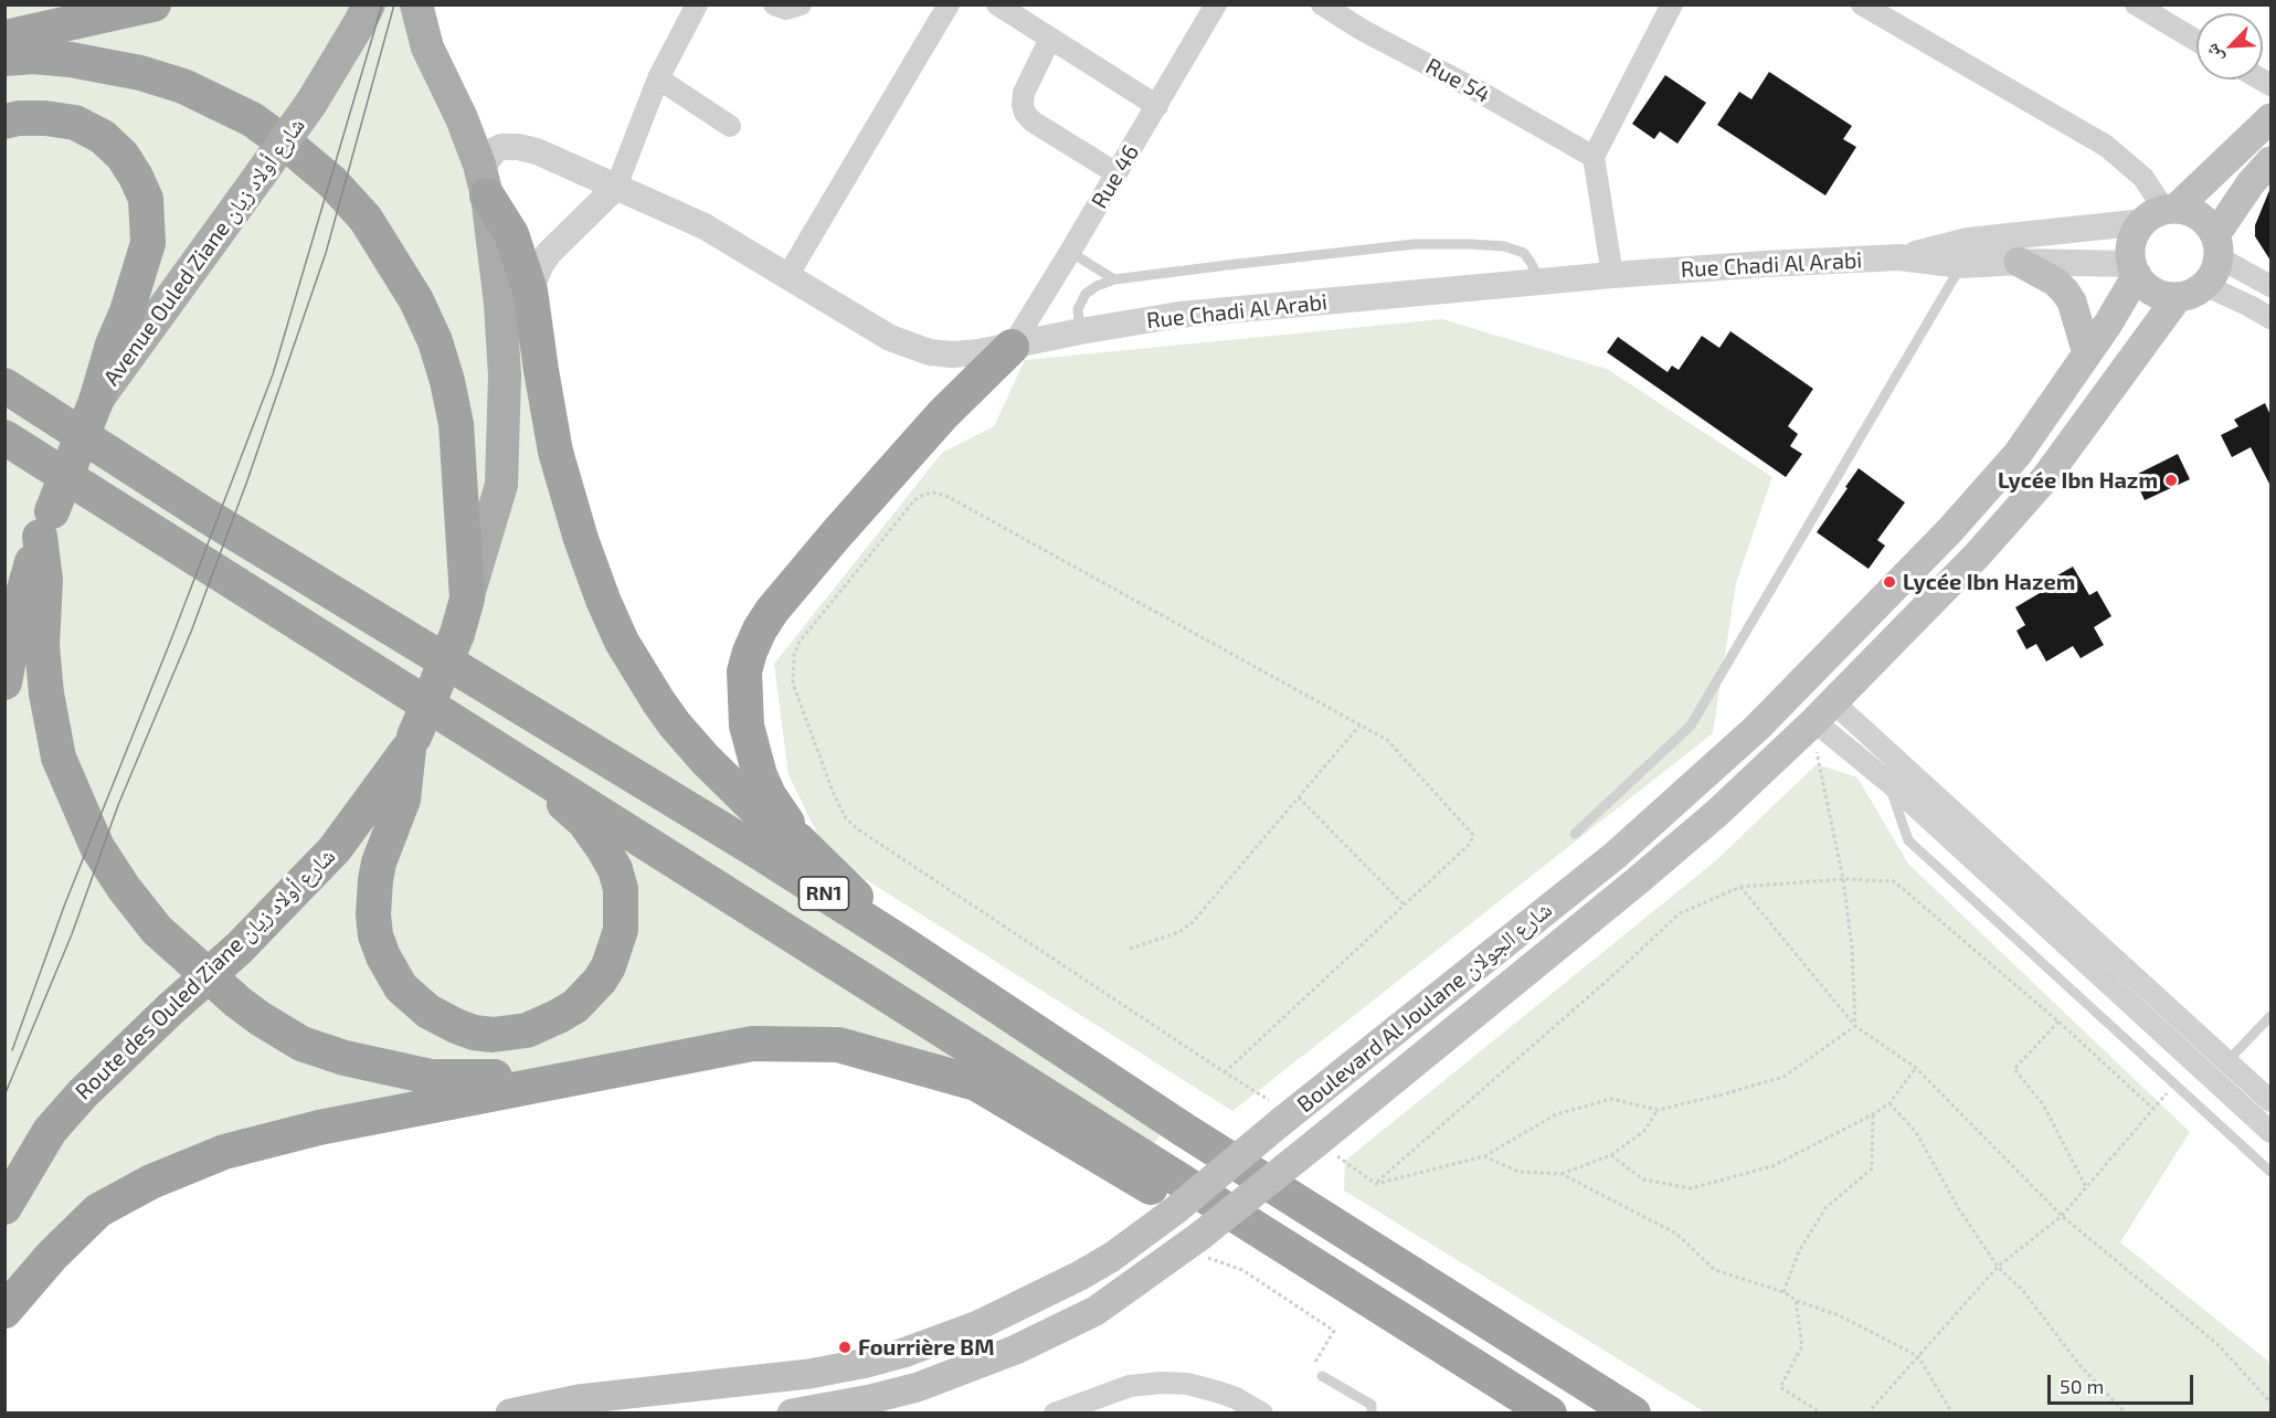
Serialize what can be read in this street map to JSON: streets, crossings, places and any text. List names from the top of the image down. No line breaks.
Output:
{"streets":{"highway":["RN1","Route des Ouled Ziane شارع أولاد زيان"],"main road":["Avenue Ouled Ziane شارع أولاد زيان","Boulevard Al Joulane شارع الجولان"],"street":["Rue 54","Rue 46","Rue Chadi Al Arabi"]},"crossings":[["Rue 46","Rue Chadi Al Arabi"],["Rue Chadi Al Arabi","Boulevard Al Joulane شارع الجولان"]],"places":["Lycée Ibn Hazm","Lycée Ibn Hazem","Fourrière BM"],"scale_bar":"50 m","north":"bottom left"}
